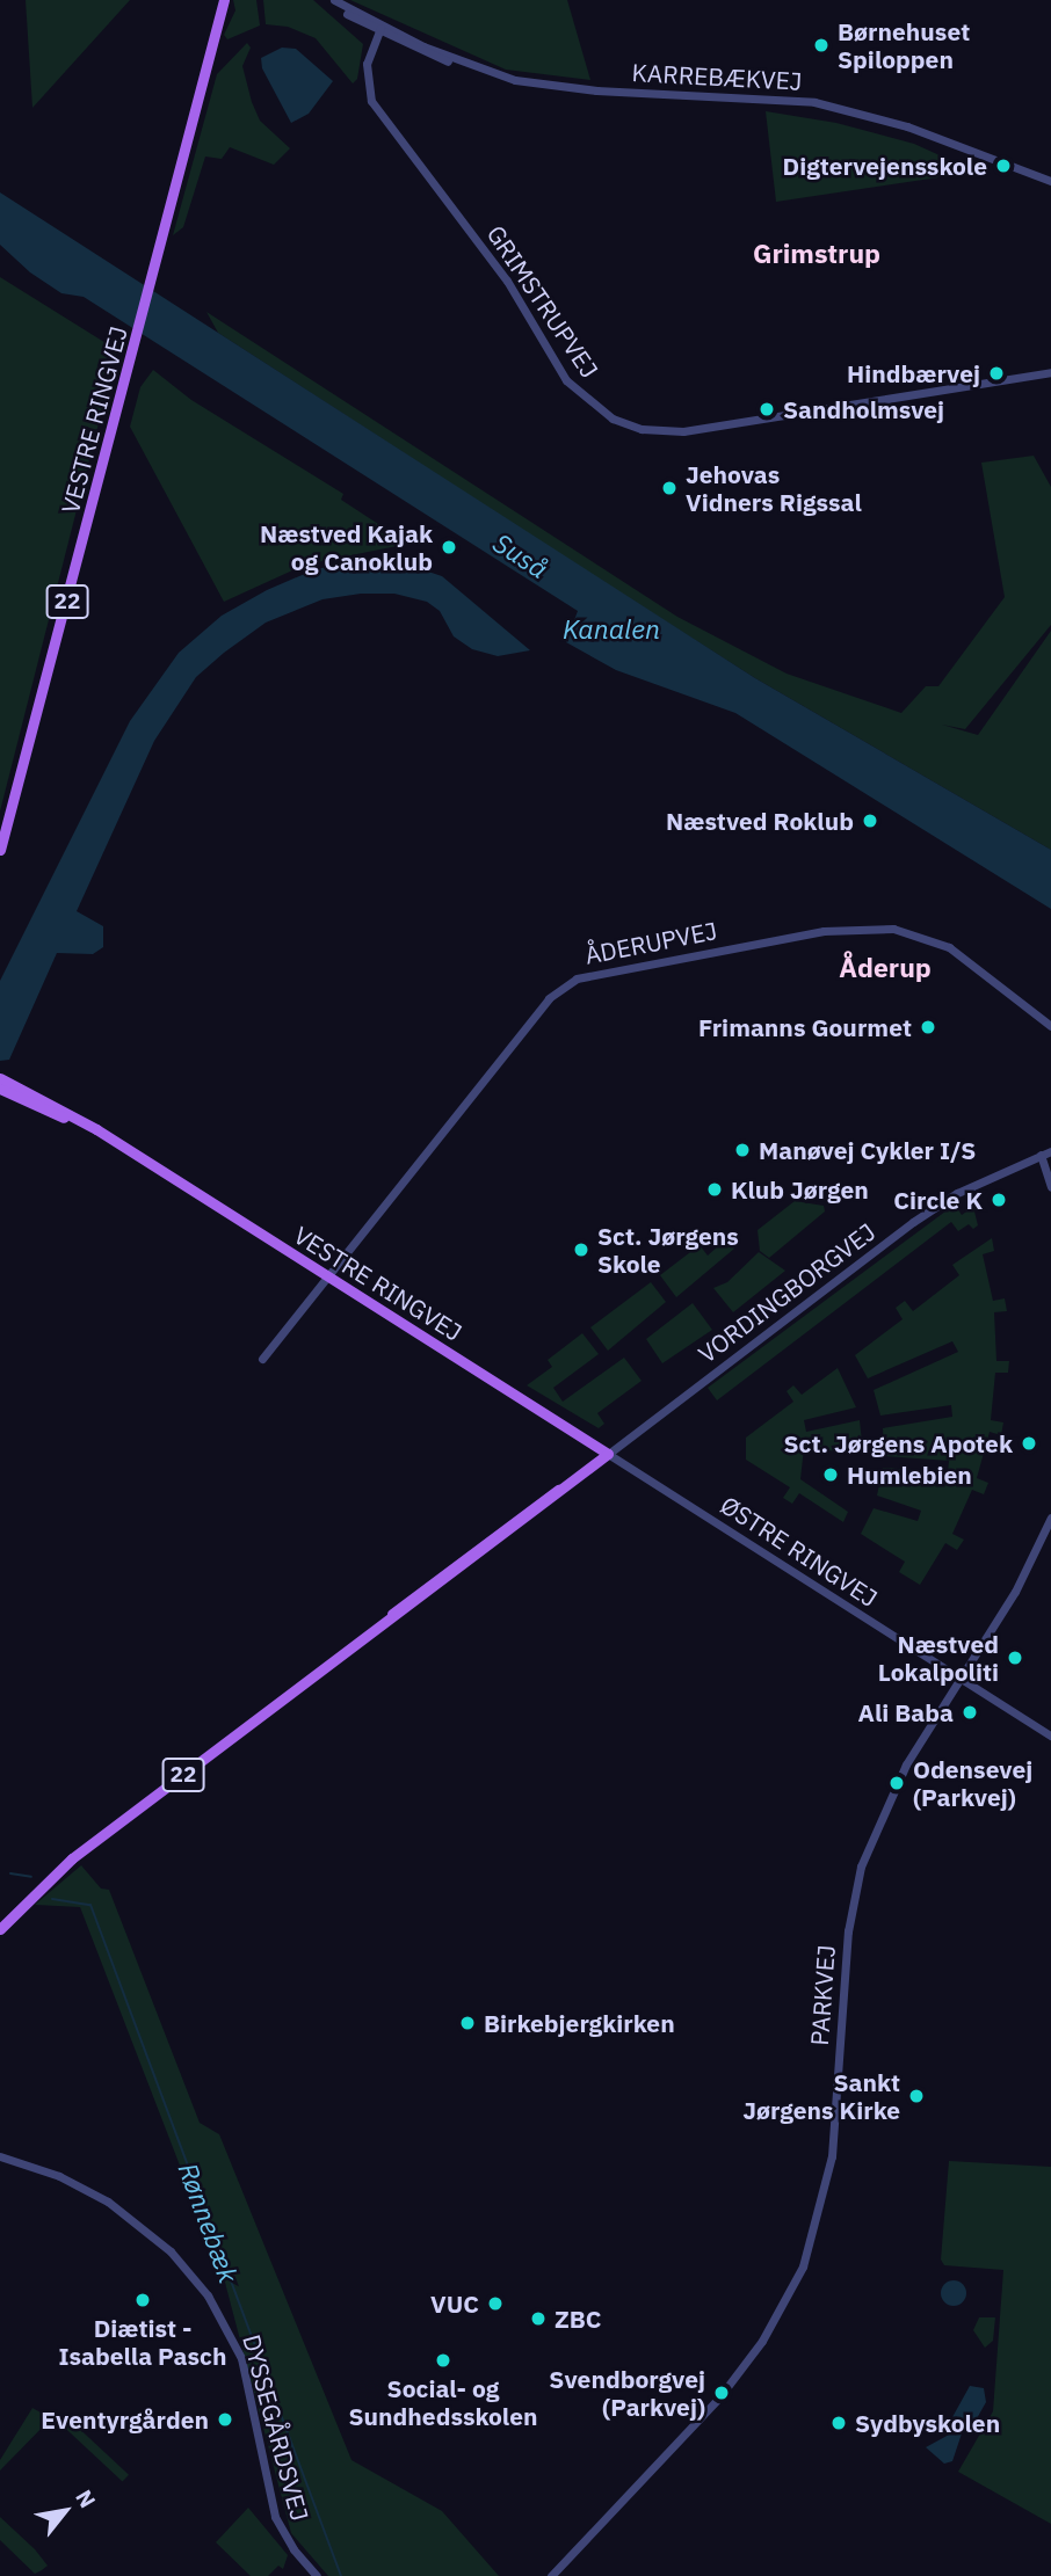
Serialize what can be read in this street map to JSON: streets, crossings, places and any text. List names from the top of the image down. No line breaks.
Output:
{"streets":{"main road":["VESTRE RINGVEJ","22","VORDINGBORGVEJ"],"street":["KARREBÆKVEJ","GRIMSTRUPVEJ","ÅDERUPVEJ","ØSTRE RINGVEJ","PARKVEJ","DYSSEGÅRDSVEJ"]},"crossings":[["KARREBÆKVEJ","GRIMSTRUPVEJ"],["VESTRE RINGVEJ","ÅDERUPVEJ"],["VESTRE RINGVEJ","VORDINGBORGVEJ"],["VESTRE RINGVEJ","ØSTRE RINGVEJ"],["VORDINGBORGVEJ","ØSTRE RINGVEJ"],["ØSTRE RINGVEJ","PARKVEJ"]],"districts":["Grimstrup","Åderup"],"water":["Suså","Kanalen","Rønnebæk"],"places":["Børnehuset Spiloppen","Digtervejensskole","Hindbærvej","Sandholmsvej","Jehovas Vidners Rigssal","Næstved Kajak og Canoklub","Næstved Roklub","Frimanns Gourmet","Manøvej Cykler I/S","Klub Jørgen","Circle K","Sct. Jørgens Skole","Sct. Jørgens Apotek","Humlebien","Næstved Lokalpoliti","Ali Baba","Odensevej (Parkvej)","Birkebjergkirken","Sankt Jørgens Kirke","Diætist - Isabella Pasch","VUC","ZBC","Social- og Sundhedsskolen","Svendborgvej (Parkvej)","Eventyrgården","Sydbyskolen"],"north":"top right"}
